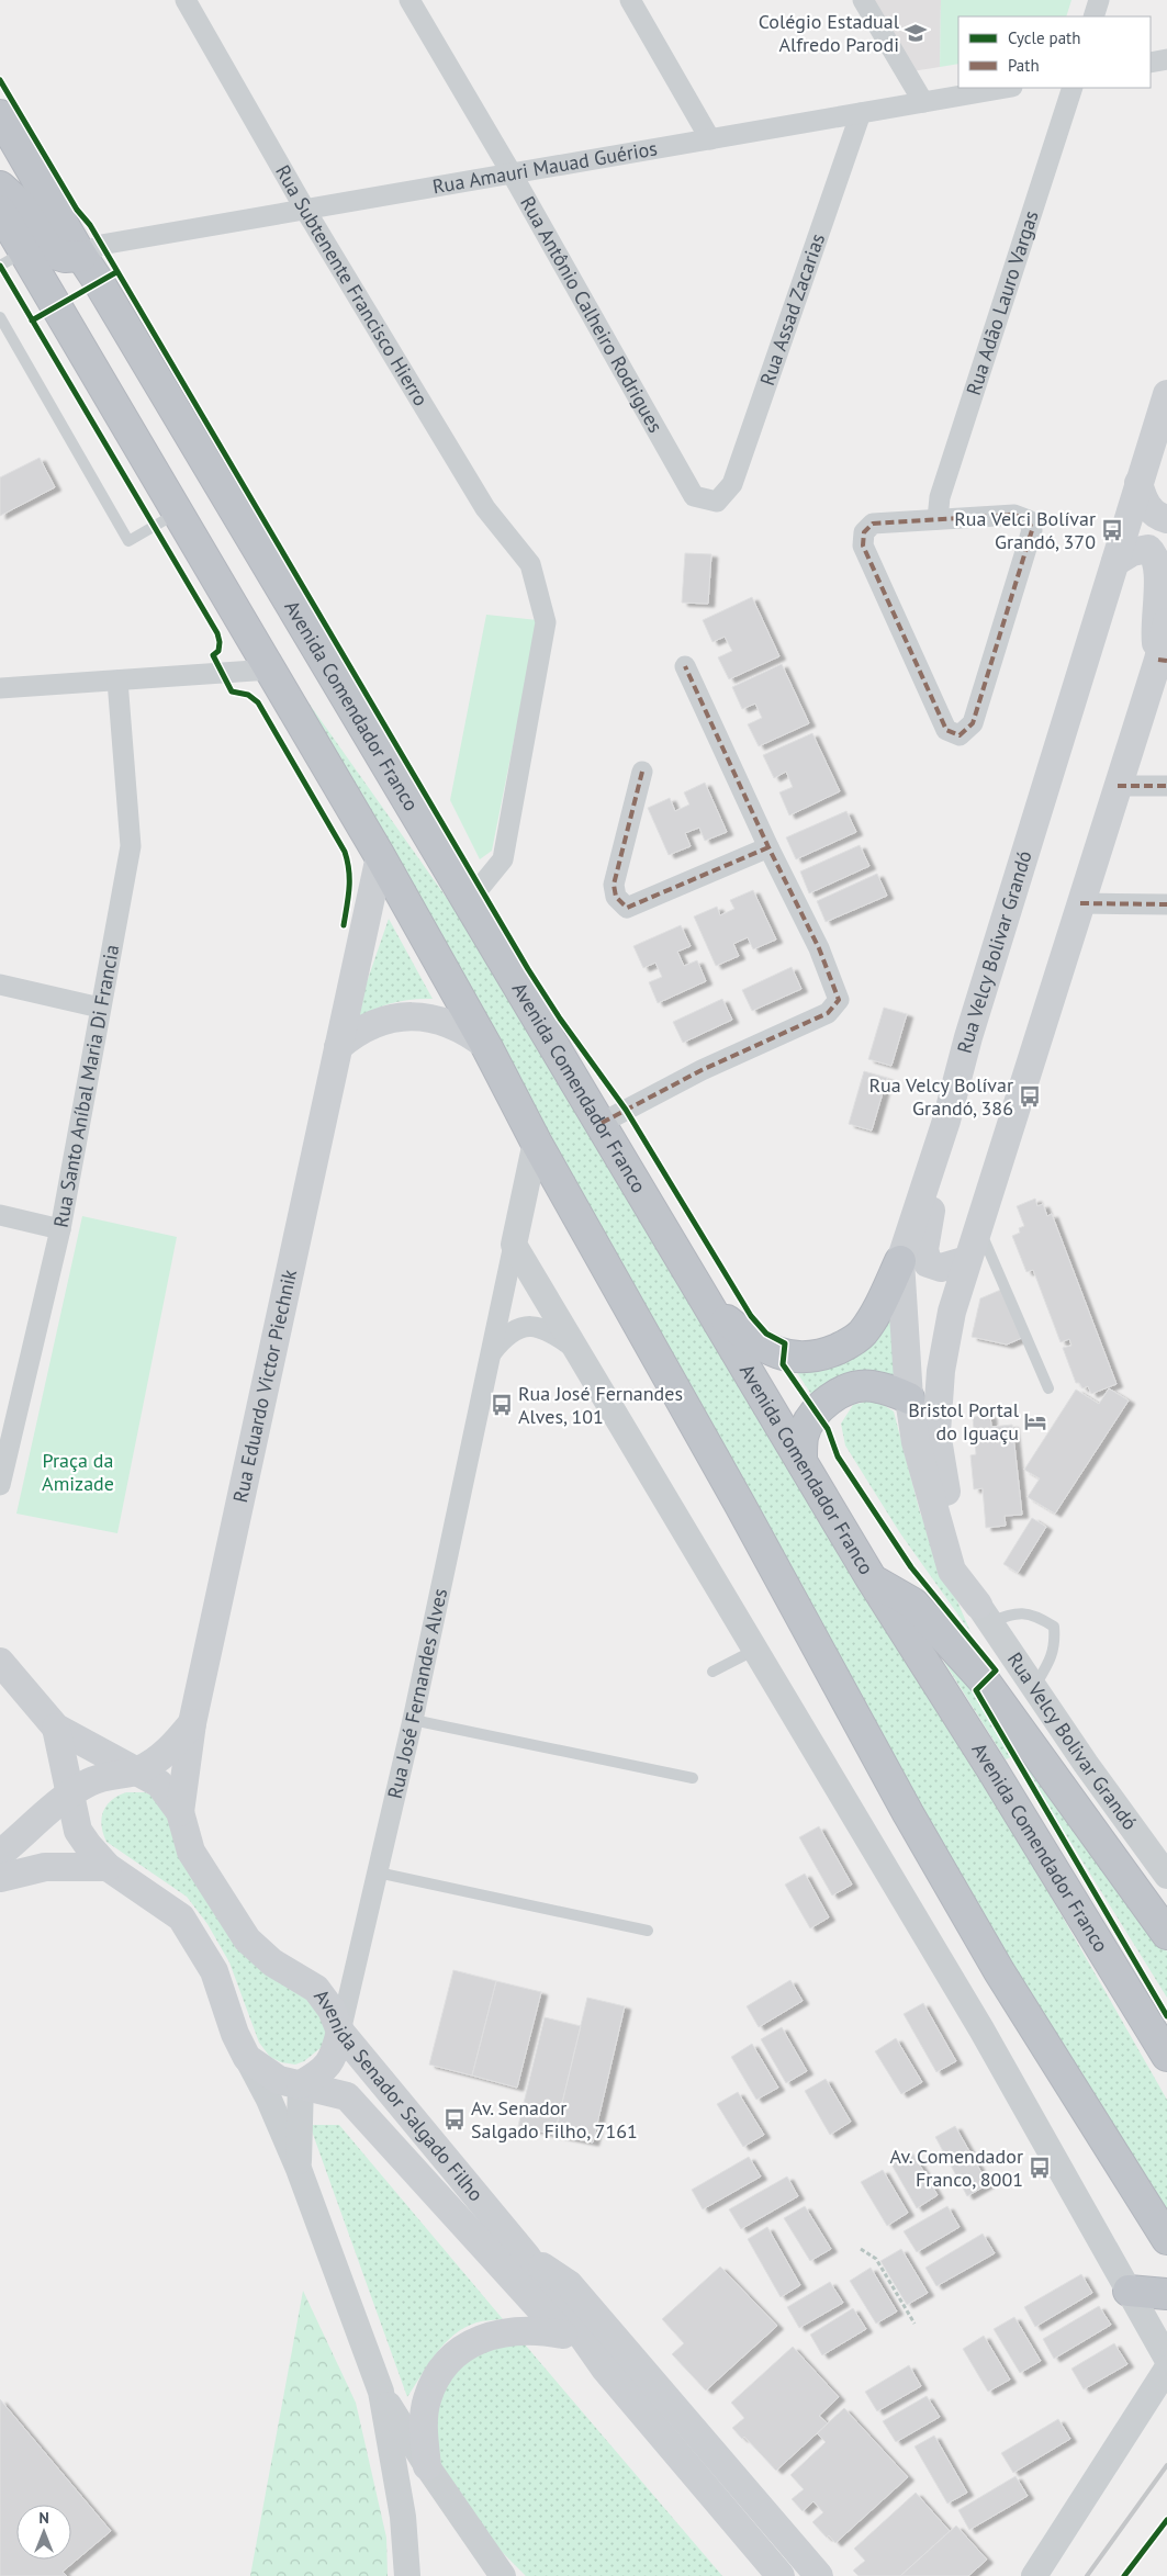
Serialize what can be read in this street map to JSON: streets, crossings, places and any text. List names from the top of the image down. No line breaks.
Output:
{"streets":{"highway":["Avenida Comendador Franco"],"main road":["Rua Velcy Bolivar Grandó","Rua Eduardo Victor Piechnik","Avenida Senador Salgado Filho"],"street":["Rua Amauri Mauad Guérios","Rua Subtenente Francisco Hierro","Rua Adão Lauro Vargas","Rua Assad Zacarias","Rua Antônio Calheiro Rodrigues","Rua Santo Aníbal Maria Di Francia","Rua José Fernandes Alves"]},"crossings":[["Rua Amauri Mauad Guérios","Rua Subtenente Francisco Hierro"],["Rua Amauri Mauad Guérios","Rua Assad Zacarias"],["Rua Amauri Mauad Guérios","Rua Antônio Calheiro Rodrigues"],["Rua Amauri Mauad Guérios","Avenida Comendador Franco"],["Rua Subtenente Francisco Hierro","Avenida Comendador Franco"],["Rua Assad Zacarias","Rua Antônio Calheiro Rodrigues"],["Rua Eduardo Victor Piechnik","Avenida Senador Salgado Filho"],["Rua José Fernandes Alves","Avenida Senador Salgado Filho"]],"parks":["Praça da Amizade"],"places":{"school or university":["Colégio Estadual Alfredo Parodi"],"bus stop":["Rua Velci Bolívar Grandó, 370","Rua Velcy Bolívar Grandó, 386","Rua José Fernandes Alves, 101","Av. Senador Salgado Filho, 7161","Av. Comendador Franco, 8001"],"hotel":["Bristol Portal do Iguaçu"]},"legend":["Cycle path","Path"],"north":"top"}
